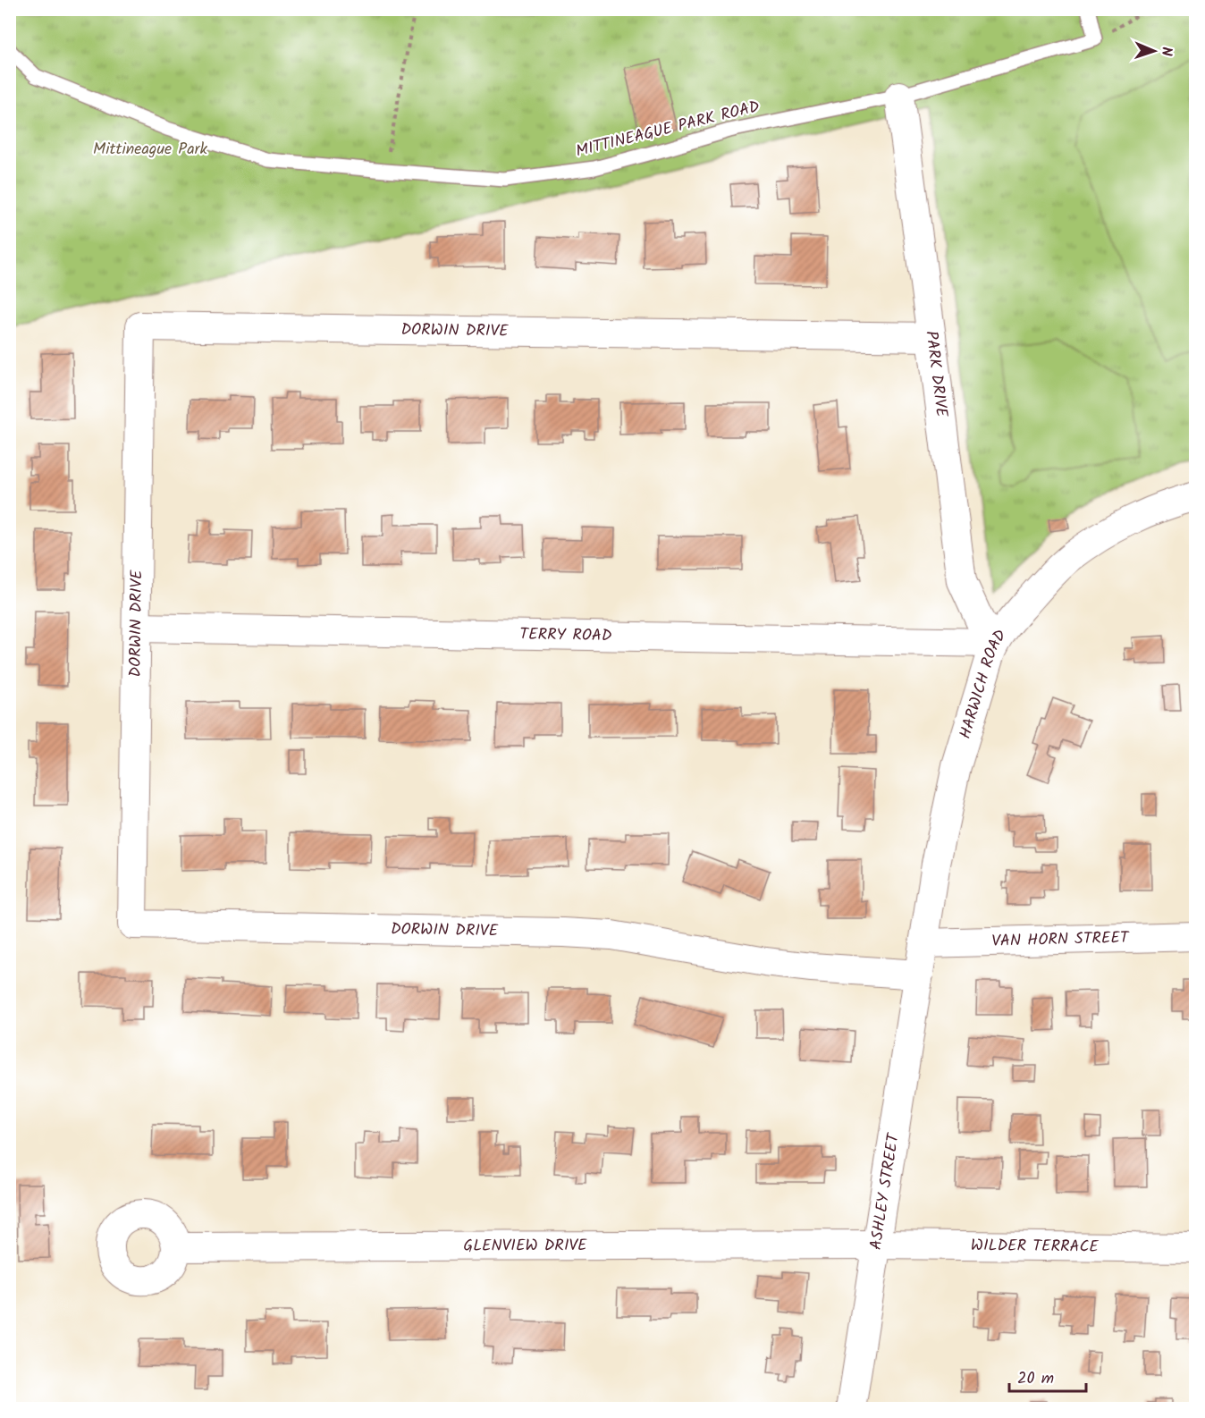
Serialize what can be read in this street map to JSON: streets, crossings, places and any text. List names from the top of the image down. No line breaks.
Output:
{"streets":{"street":["DORWIN DRIVE","PARK DRIVE","TERRY ROAD","HARWICH ROAD","VAN HORN STREET","ASHLEY STREET","GLENVIEW DRIVE","WILDER TERRACE"],"lane":["MITTINEAGUE PARK ROAD"]},"crossings":[["MITTINEAGUE PARK ROAD","PARK DRIVE"],["DORWIN DRIVE","PARK DRIVE"],["DORWIN DRIVE","TERRY ROAD"],["DORWIN DRIVE","HARWICH ROAD"],["DORWIN DRIVE","ASHLEY STREET"],["PARK DRIVE","TERRY ROAD"],["PARK DRIVE","HARWICH ROAD"],["TERRY ROAD","HARWICH ROAD"],["HARWICH ROAD","VAN HORN STREET"],["HARWICH ROAD","ASHLEY STREET"],["ASHLEY STREET","GLENVIEW DRIVE"],["ASHLEY STREET","WILDER TERRACE"],["GLENVIEW DRIVE","WILDER TERRACE"]],"parks":["Mittineague Park"],"scale_bar":"20 m","north":"right"}
